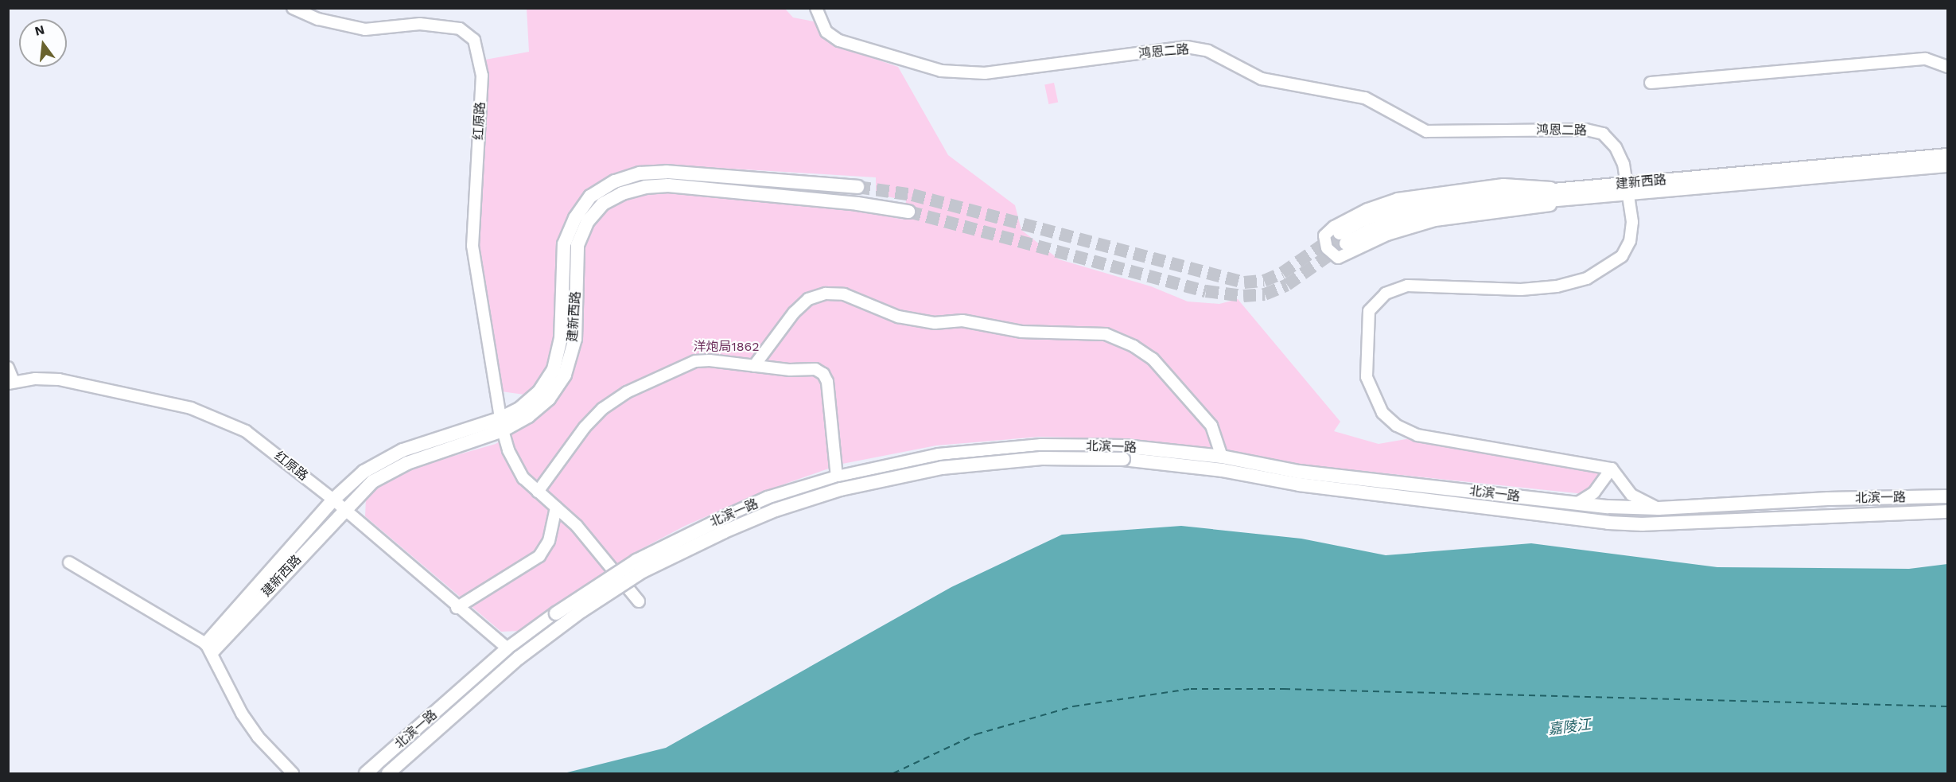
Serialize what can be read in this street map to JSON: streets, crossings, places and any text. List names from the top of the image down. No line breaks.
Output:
{"streets":{"main road":["建新西路","北滨一路"],"street":["鸿恩二路","红原路"]},"crossings":[["鸿恩二路","建新西路"],["红原路","建新西路"],["红原路","北滨一路"]],"water":["嘉陵江"],"parks":["洋炮局1862"],"north":"top"}
